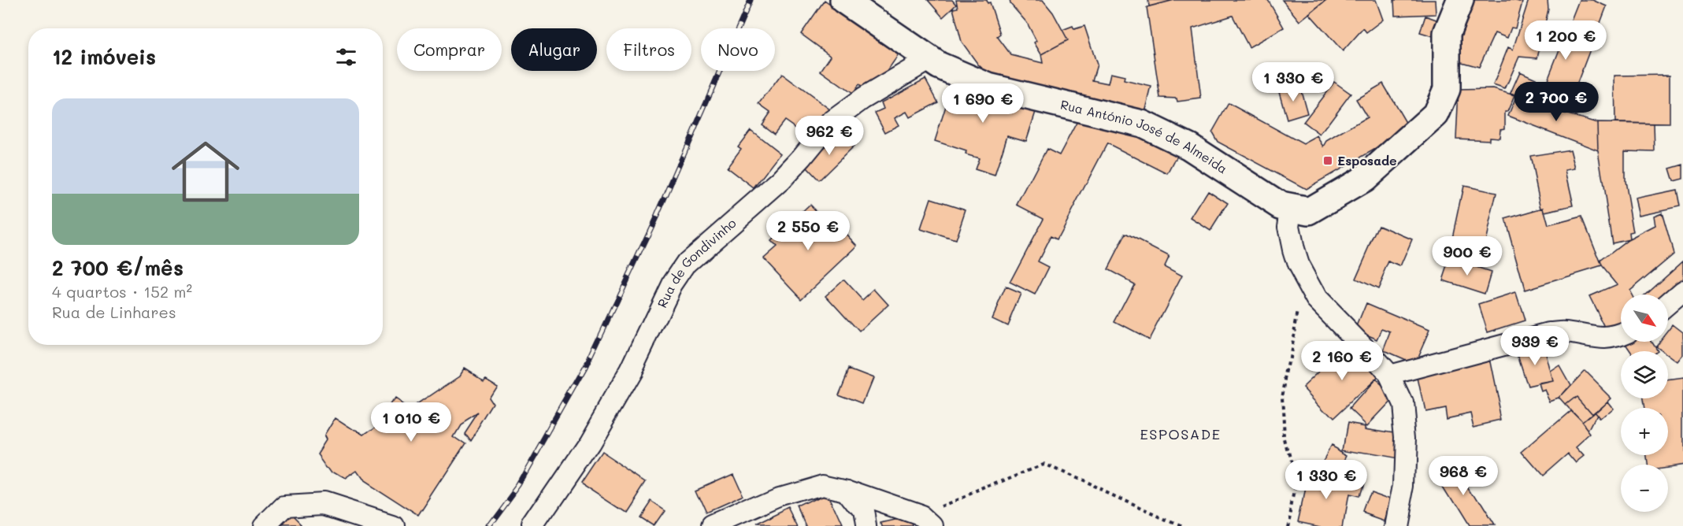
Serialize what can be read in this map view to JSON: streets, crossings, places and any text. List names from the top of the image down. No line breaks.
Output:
{"streets":{"main road":["Rua António José de Almeida"],"street":["Rua de Gondivinho"]},"crossings":[["Rua António José de Almeida","Rua de Gondivinho"]],"districts":["ESPOSADE"],"places":{"transit":["Esposade"]},"north":"bottom right","page":{"price":["1 200 €","1 330 €","2 700 €","1 690 €","962 €","2 550 €","900 €","939 €","2 160 €","1 010 €","968 €","1 330 €"],"chip":["Comprar","Alugar","Filtros","Novo"],"heading":"12 imóveis","list":[{"name":"2 700 €/mês","note":"4 quartos · 152 m² · Rua de Linhares"}],"map_buttons":["+","−"]}}
